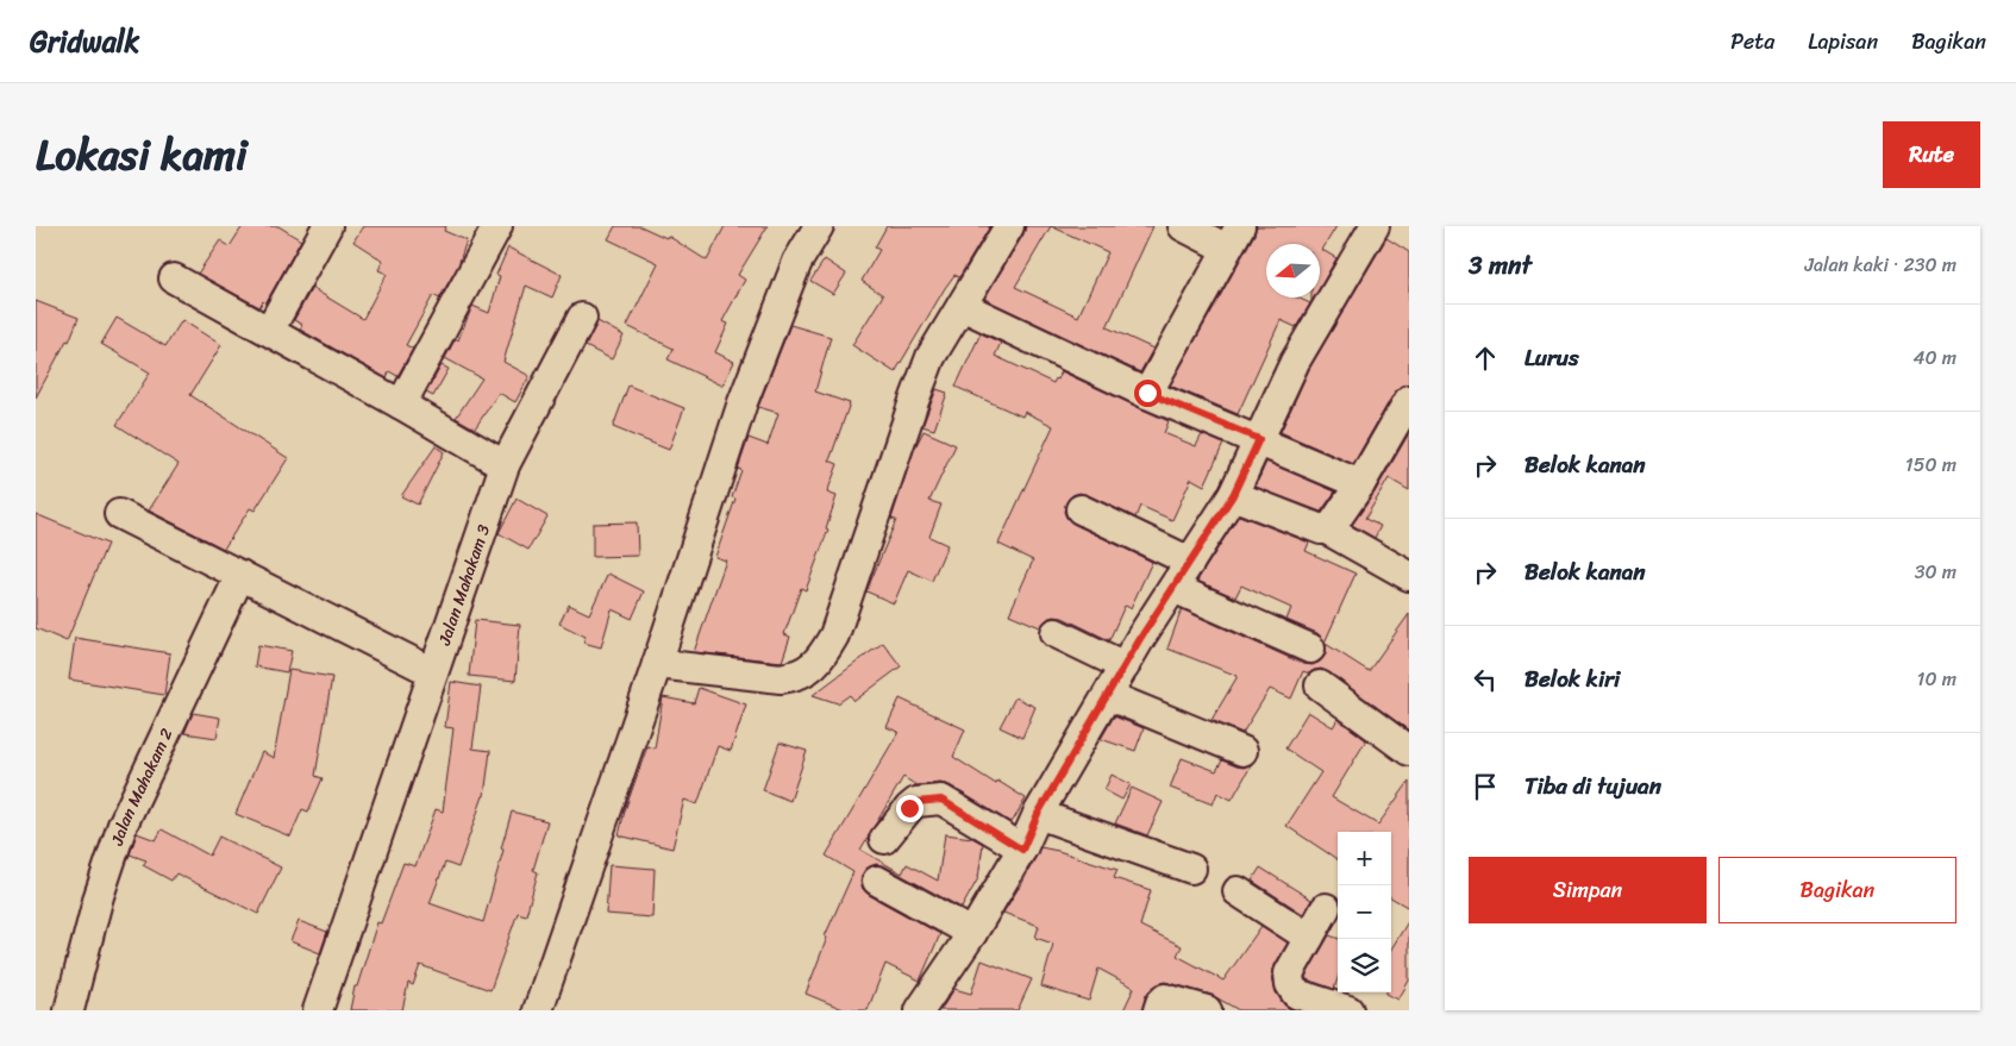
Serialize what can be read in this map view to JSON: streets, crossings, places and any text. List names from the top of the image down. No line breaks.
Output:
{"streets":{"street":["Jalan Mahakam 3","Jalan Mahakam 2"]},"north":"left","page":{"header":"Gridwalk","nav":["Peta","Lapisan","Bagikan"],"title":"Lokasi kami","buttons":["Rute",["Simpan","Bagikan"]],"heading":["3 mnt","Jalan kaki · 230 m"],"list":[["Lurus","40 m"],["Belok kanan","150 m"],["Belok kanan","30 m"],["Belok kiri","10 m"],"Tiba di tujuan"],"map_buttons":["+","−"]}}
